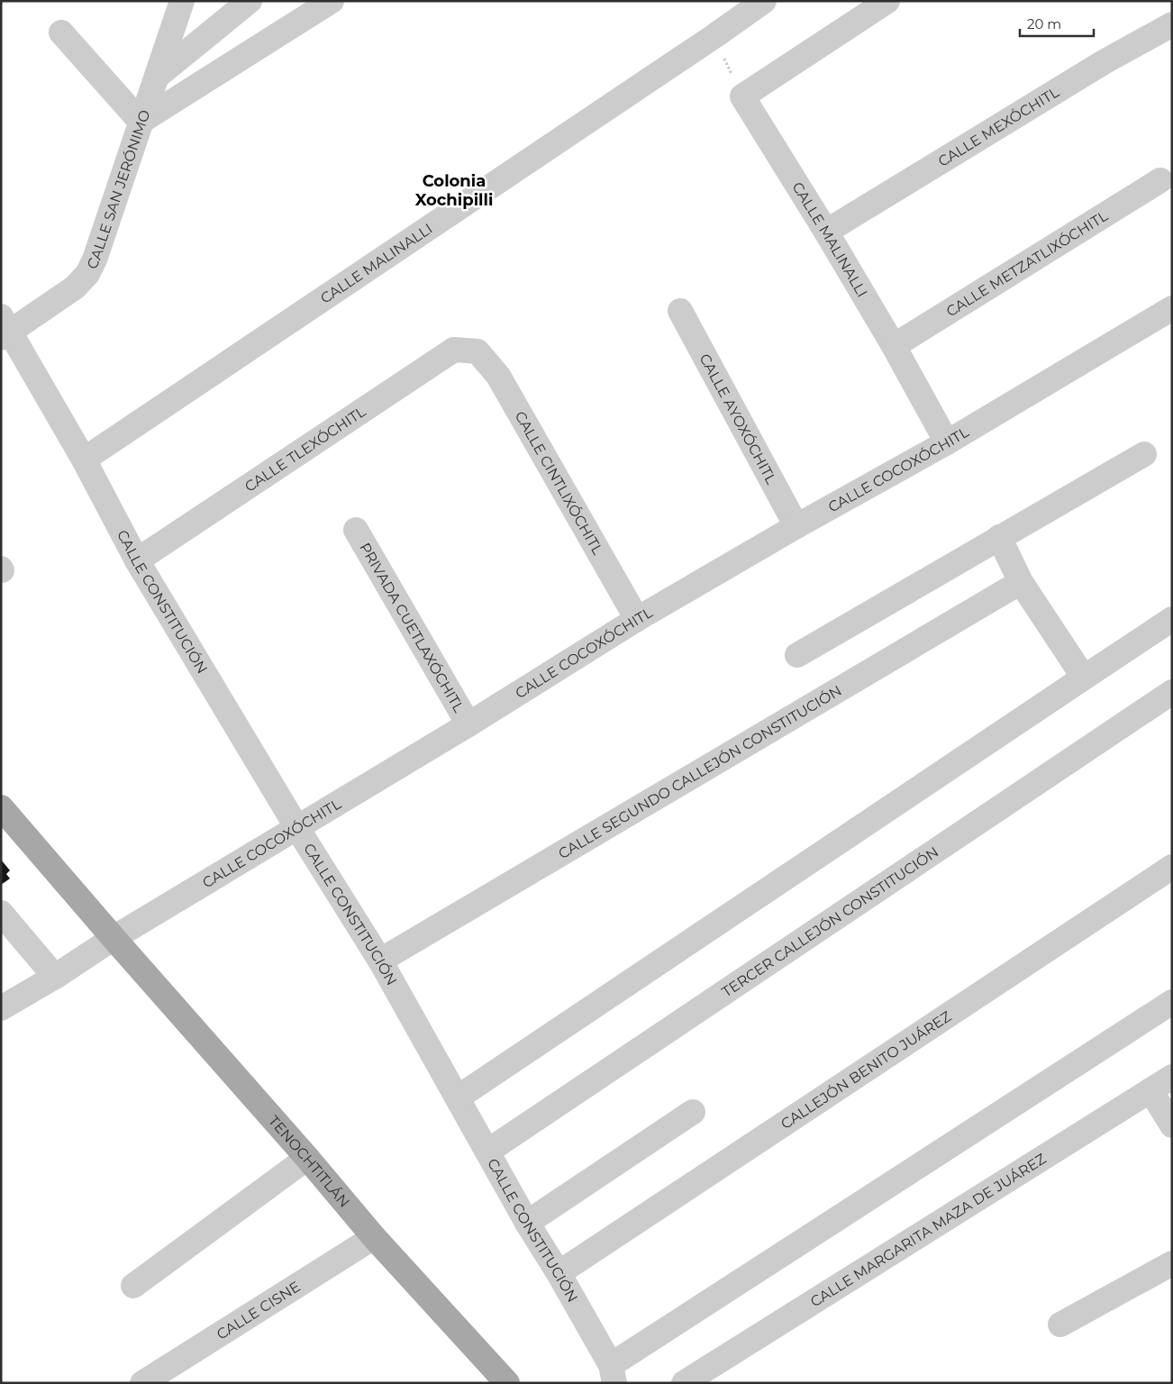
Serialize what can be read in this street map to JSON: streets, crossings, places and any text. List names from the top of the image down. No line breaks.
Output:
{"streets":{"main road":["TENOCHTITLÁN"],"street":["CALLE MEXÓCHITL","CALLE SAN JERÓNIMO","CALLE MALINALLI","CALLE METZATLIXÓCHITL","CALLE AYOXÓCHITL","CALLE TLEXÓCHITL","CALLE COCOXÓCHITL","CALLE CINTLIXÓCHITL","CALLE CONSTITUCIÓN","PRIVADA CUETLAXÓCHITL","CALLE SEGUNDO CALLEJÓN CONSTITUCIÓN","TERCER CALLEJÓN CONSTITUCIÓN","CALLEJÓN BENITO JUÁREZ","CALLE MARGARITA MAZA DE JUÁREZ","CALLE CISNE"]},"crossings":[["CALLE MEXÓCHITL","CALLE MALINALLI"],["CALLE SAN JERÓNIMO","CALLE CONSTITUCIÓN"],["CALLE MALINALLI","CALLE METZATLIXÓCHITL"],["CALLE MALINALLI","CALLE COCOXÓCHITL"],["CALLE MALINALLI","CALLE CONSTITUCIÓN"],["CALLE AYOXÓCHITL","CALLE COCOXÓCHITL"],["CALLE TLEXÓCHITL","CALLE CINTLIXÓCHITL"],["CALLE TLEXÓCHITL","CALLE CONSTITUCIÓN"],["CALLE COCOXÓCHITL","CALLE CINTLIXÓCHITL"],["CALLE COCOXÓCHITL","CALLE CONSTITUCIÓN"],["CALLE COCOXÓCHITL","PRIVADA CUETLAXÓCHITL"],["CALLE COCOXÓCHITL","TENOCHTITLÁN"],["CALLE CONSTITUCIÓN","CALLE SEGUNDO CALLEJÓN CONSTITUCIÓN"],["CALLE CONSTITUCIÓN","TERCER CALLEJÓN CONSTITUCIÓN"],["CALLE CONSTITUCIÓN","CALLEJÓN BENITO JUÁREZ"],["TENOCHTITLÁN","CALLE CISNE"]],"districts":["Colonia Xochipilli"],"scale_bar":"20 m"}
